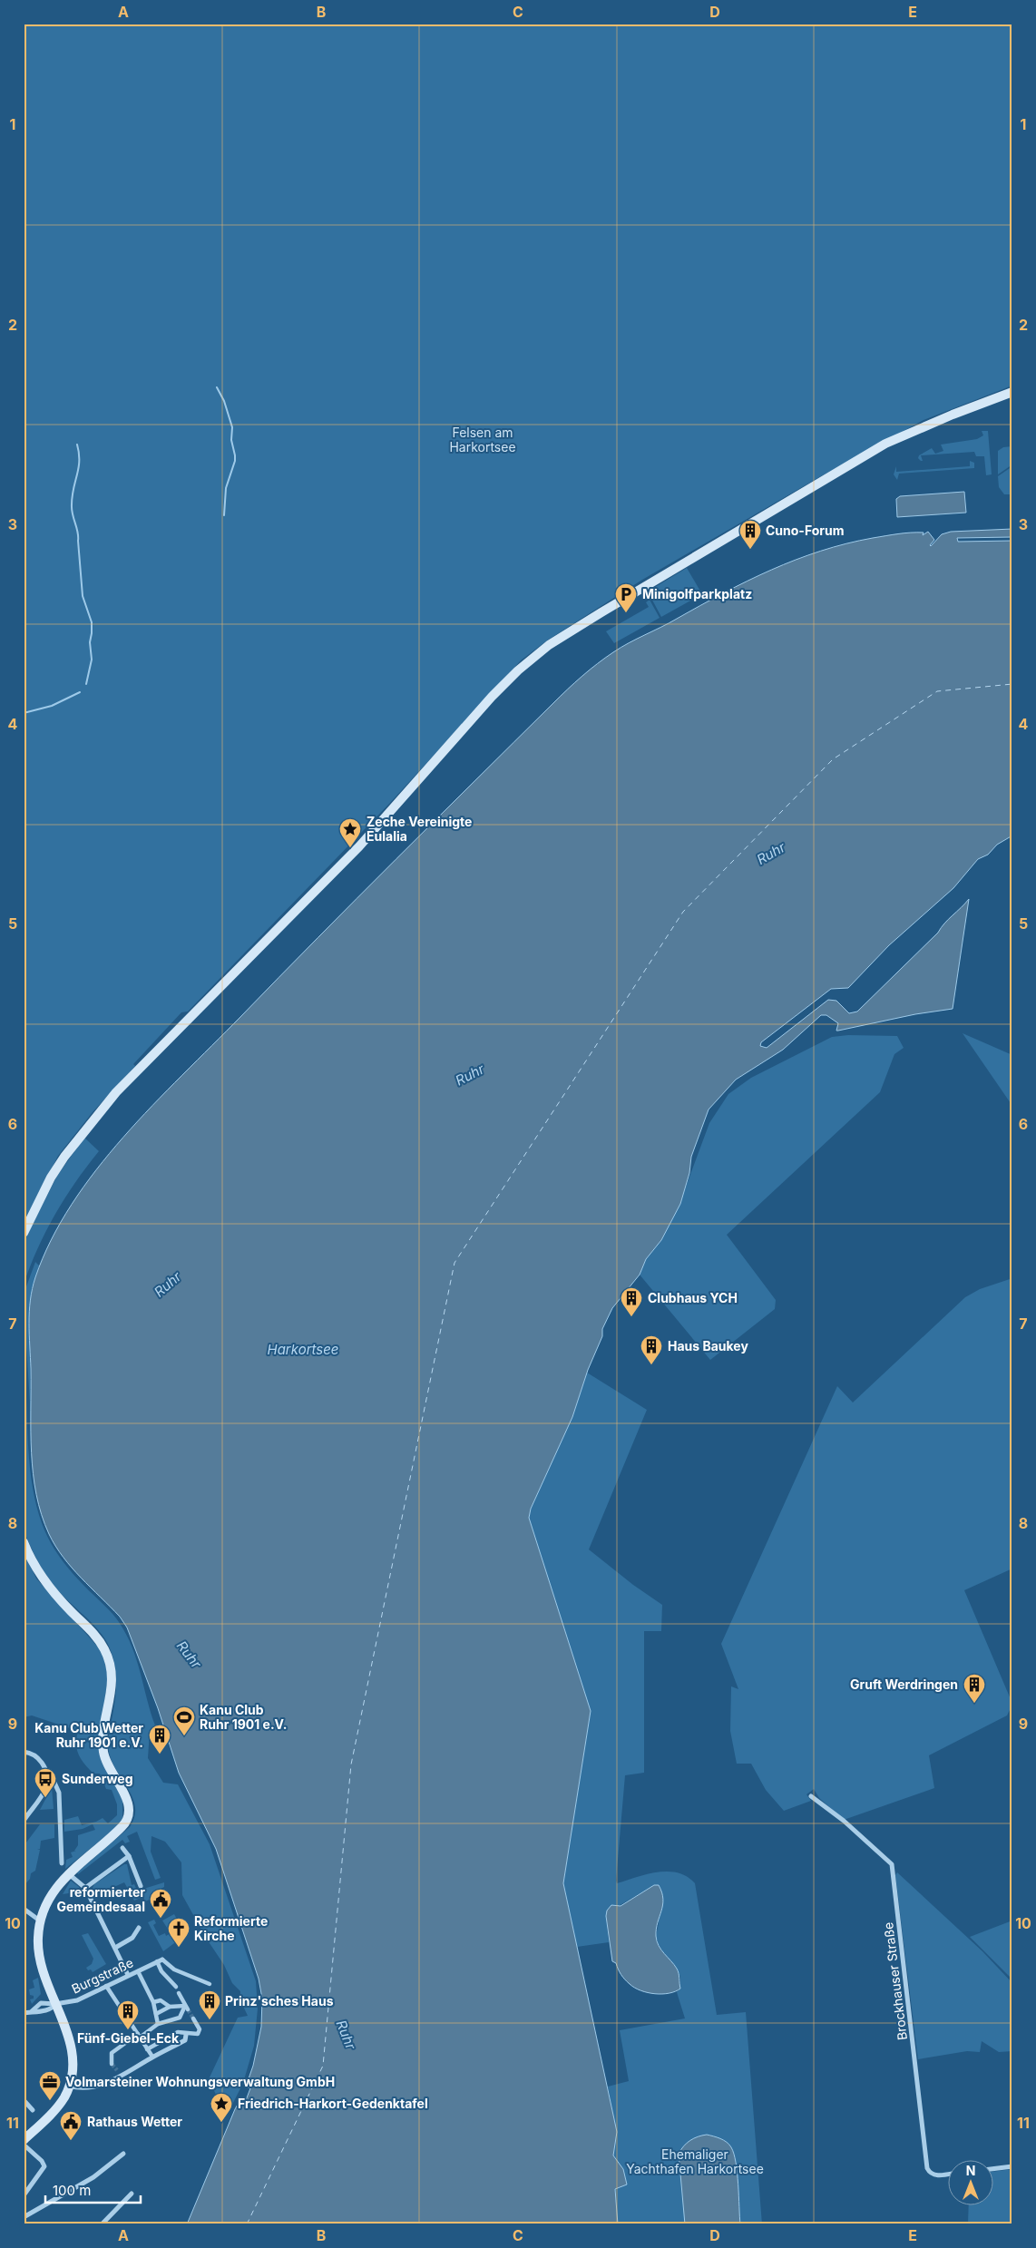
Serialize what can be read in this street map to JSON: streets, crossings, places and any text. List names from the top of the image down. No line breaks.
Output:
{"streets":{"street":["Burgstraße","Brockhauser Straße"]},"water":["Ruhr","Harkortsee"],"parks":["Felsen am Harkortsee","Ehemaliger Yachthafen Harkortsee"],"places":{"building":["Cuno-Forum","Clubhaus YCH","Haus Baukey","Gruft Werdringen","Kanu Club Wetter Ruhr 1901 e.V.","Prinz'sches Haus","Fünf-Giebel-Eck"],"parking":["Minigolfparkplatz"],"place":["Zeche Vereinigte Eulalia","Friedrich-Harkort-Gedenktafel"],"sports":["Kanu Club Ruhr 1901 e.V."],"bus stop":["Sunderweg"],"public building":["reformierter Gemeindesaal","Rathaus Wetter"],"church":["Reformierte Kirche"],"office":["Volmarsteiner Wohnungsverwaltung GmbH"]},"scale_bar":"100 m","north":"top","grid":{"columns":["A","B","C","D","E"],"rows":["1","2","3","4","5","6","7","8","9","10","11"]}}
